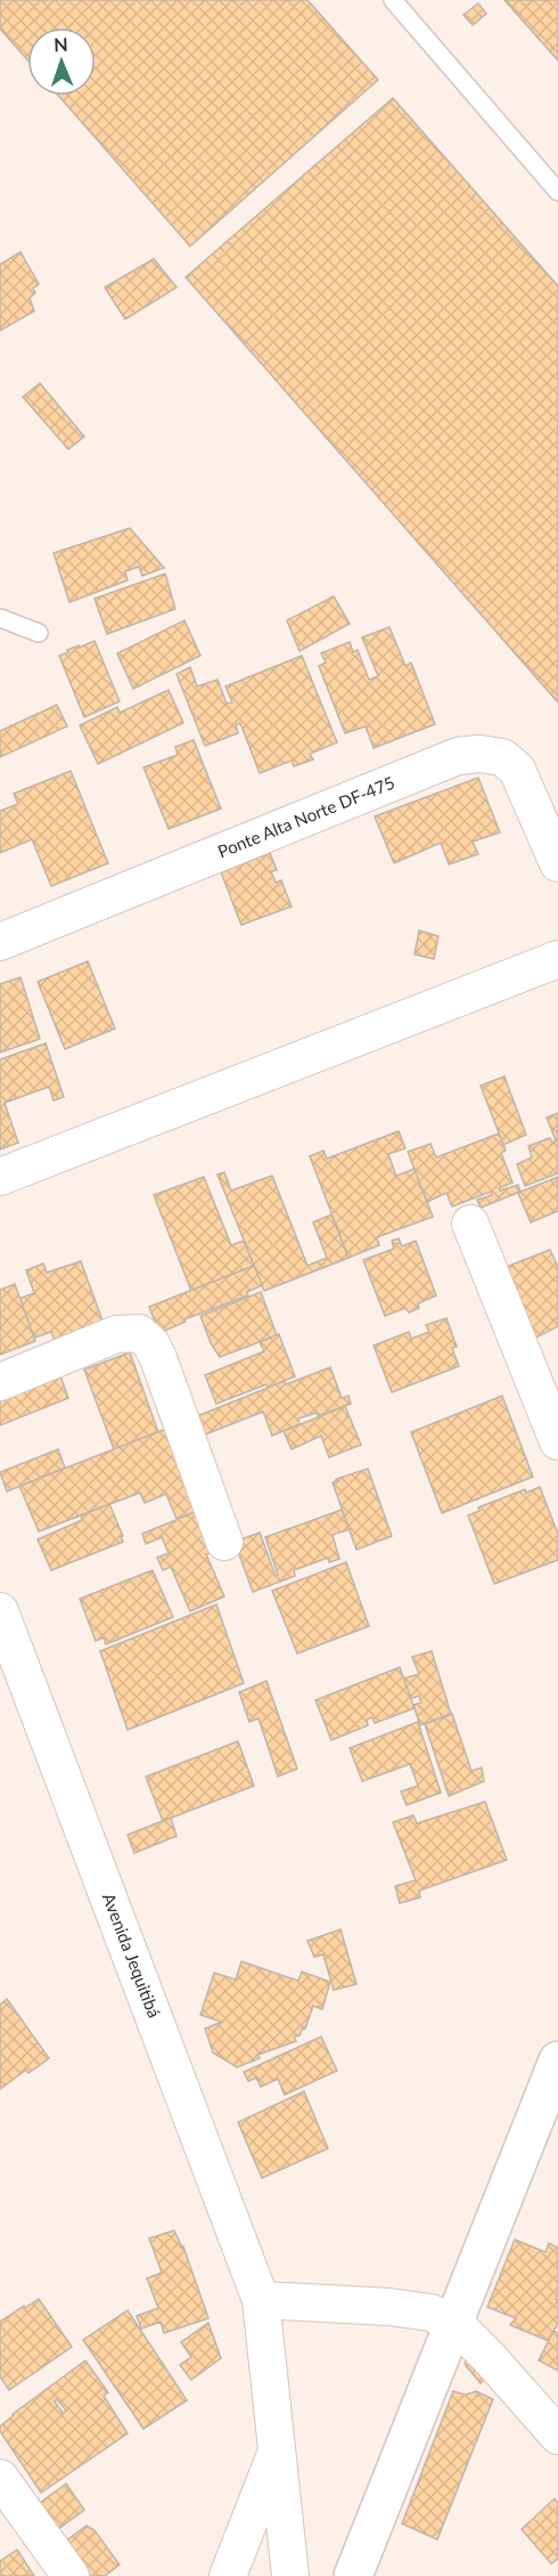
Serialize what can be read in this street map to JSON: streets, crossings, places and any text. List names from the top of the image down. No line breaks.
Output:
{"streets":{"street":["Ponte Alta Norte DF-475","Avenida Jequitibá"]},"north":"top"}
